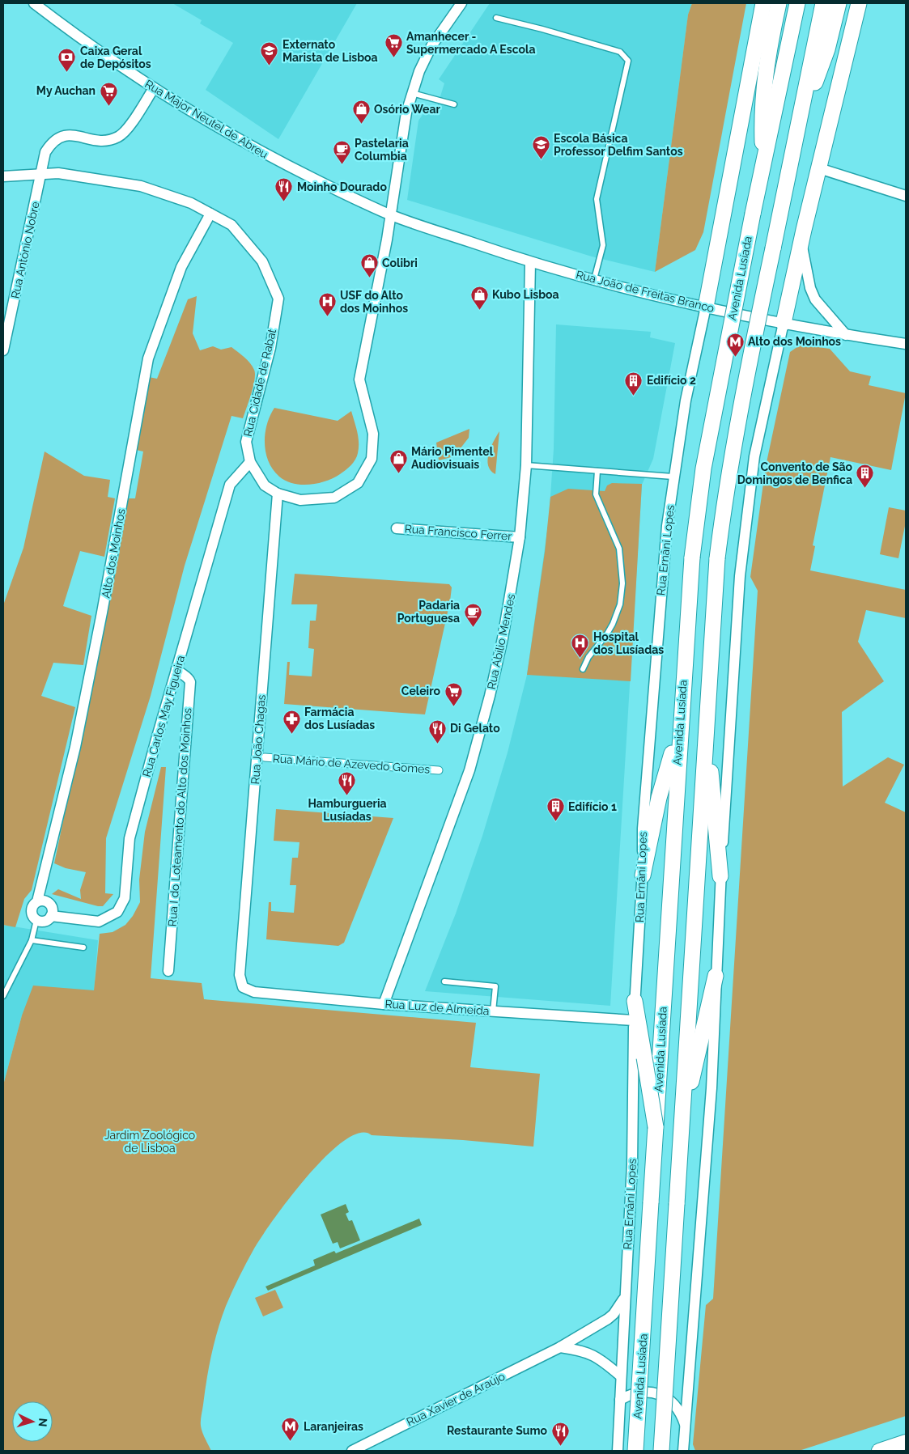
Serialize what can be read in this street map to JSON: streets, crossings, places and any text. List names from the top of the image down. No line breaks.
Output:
{"streets":{"main road":["Avenida Lusíada"],"street":["Rua Major Neutel de Abreu","Rua António Nobre","Rua João de Freitas Branco","Rua Cidade de Rabat","Rua Francisco Ferrer","Rua Ernâni Lopes","Alto dos Moinhos","Rua Abílio Mendes","Rua Carlos May Figueira","Rua João Chagas","Rua Mário de Azevedo Gomes","Rua I do Loteamento do Alto dos Moinhos","Rua Luz de Almeida","Rua Xavier de Araújo"]},"crossings":[["Rua Major Neutel de Abreu","Rua António Nobre"],["Rua Major Neutel de Abreu","Rua João de Freitas Branco"],["Rua Major Neutel de Abreu","Rua Cidade de Rabat"],["Rua António Nobre","Rua Cidade de Rabat"],["Rua João de Freitas Branco","Rua Cidade de Rabat"],["Rua João de Freitas Branco","Rua Ernâni Lopes"],["Rua João de Freitas Branco","Rua Abílio Mendes"],["Rua Cidade de Rabat","Alto dos Moinhos"],["Rua Cidade de Rabat","Rua Carlos May Figueira"],["Rua Cidade de Rabat","Rua João Chagas"],["Rua Francisco Ferrer","Rua Abílio Mendes"],["Rua Ernâni Lopes","Rua Luz de Almeida"],["Rua Ernâni Lopes","Rua Xavier de Araújo"],["Alto dos Moinhos","Rua Carlos May Figueira"],["Rua Abílio Mendes","Rua Luz de Almeida"],["Rua Carlos May Figueira","Rua I do Loteamento do Alto dos Moinhos"],["Rua João Chagas","Rua Luz de Almeida"]],"parks":["Jardim Zoológico de Lisboa"],"places":{"supermarket":["Amanhecer - Supermercado A Escola","My Auchan","Celeiro"],"school or university":["Externato Marista de Lisboa","Escola Básica Professor Delfim Santos"],"bank":["Caixa Geral de Depósitos"],"shop":["Osório Wear","Colibri","Kubo Lisboa","Mário Pimentel Audiovisuais"],"cafe":["Pastelaria Columbia","Padaria Portuguesa"],"restaurant":["Moinho Dourado","Di Gelato","Hamburgueria Lusíadas","Restaurante Sumo"],"hospital":["USF do Alto dos Moinhos","Hospital dos Lusíadas"],"metro station":["Alto dos Moinhos","Laranjeiras"],"building":["Edifício 2","Convento de São Domingos de Benfica","Edifício 1"],"pharmacy":["Farmácia dos Lusíadas"]},"north":"right"}
